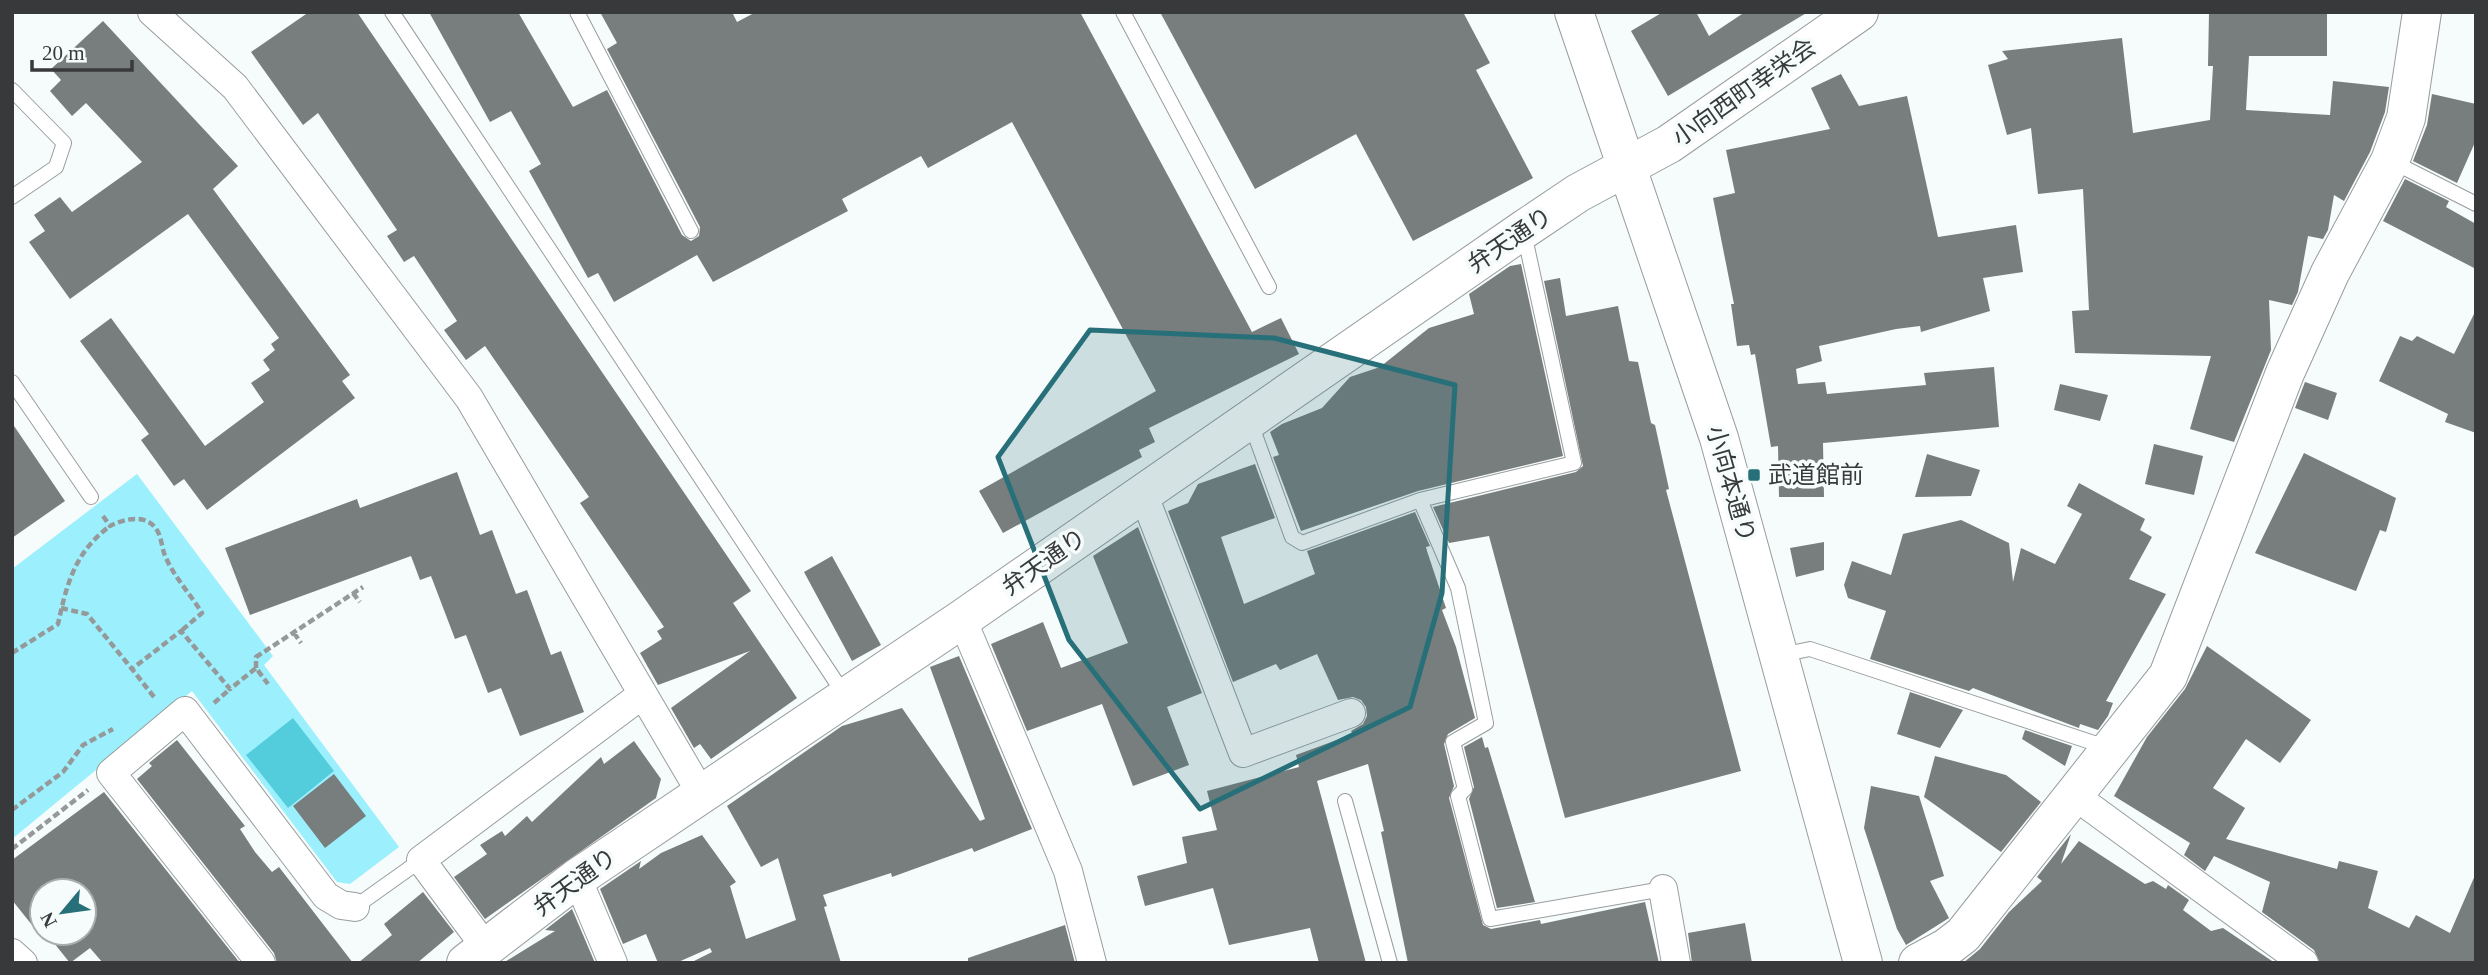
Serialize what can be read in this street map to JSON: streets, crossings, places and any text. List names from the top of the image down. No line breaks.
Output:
{"streets":{"street":["小向西町幸栄会","弁天通り","小向本通り"]},"crossings":[["小向西町幸栄会","弁天通り"],["小向西町幸栄会","小向本通り"],["弁天通り","小向本通り"]],"places":{"transit":["武道館前"]},"scale_bar":"20 m","north":"bottom left"}
